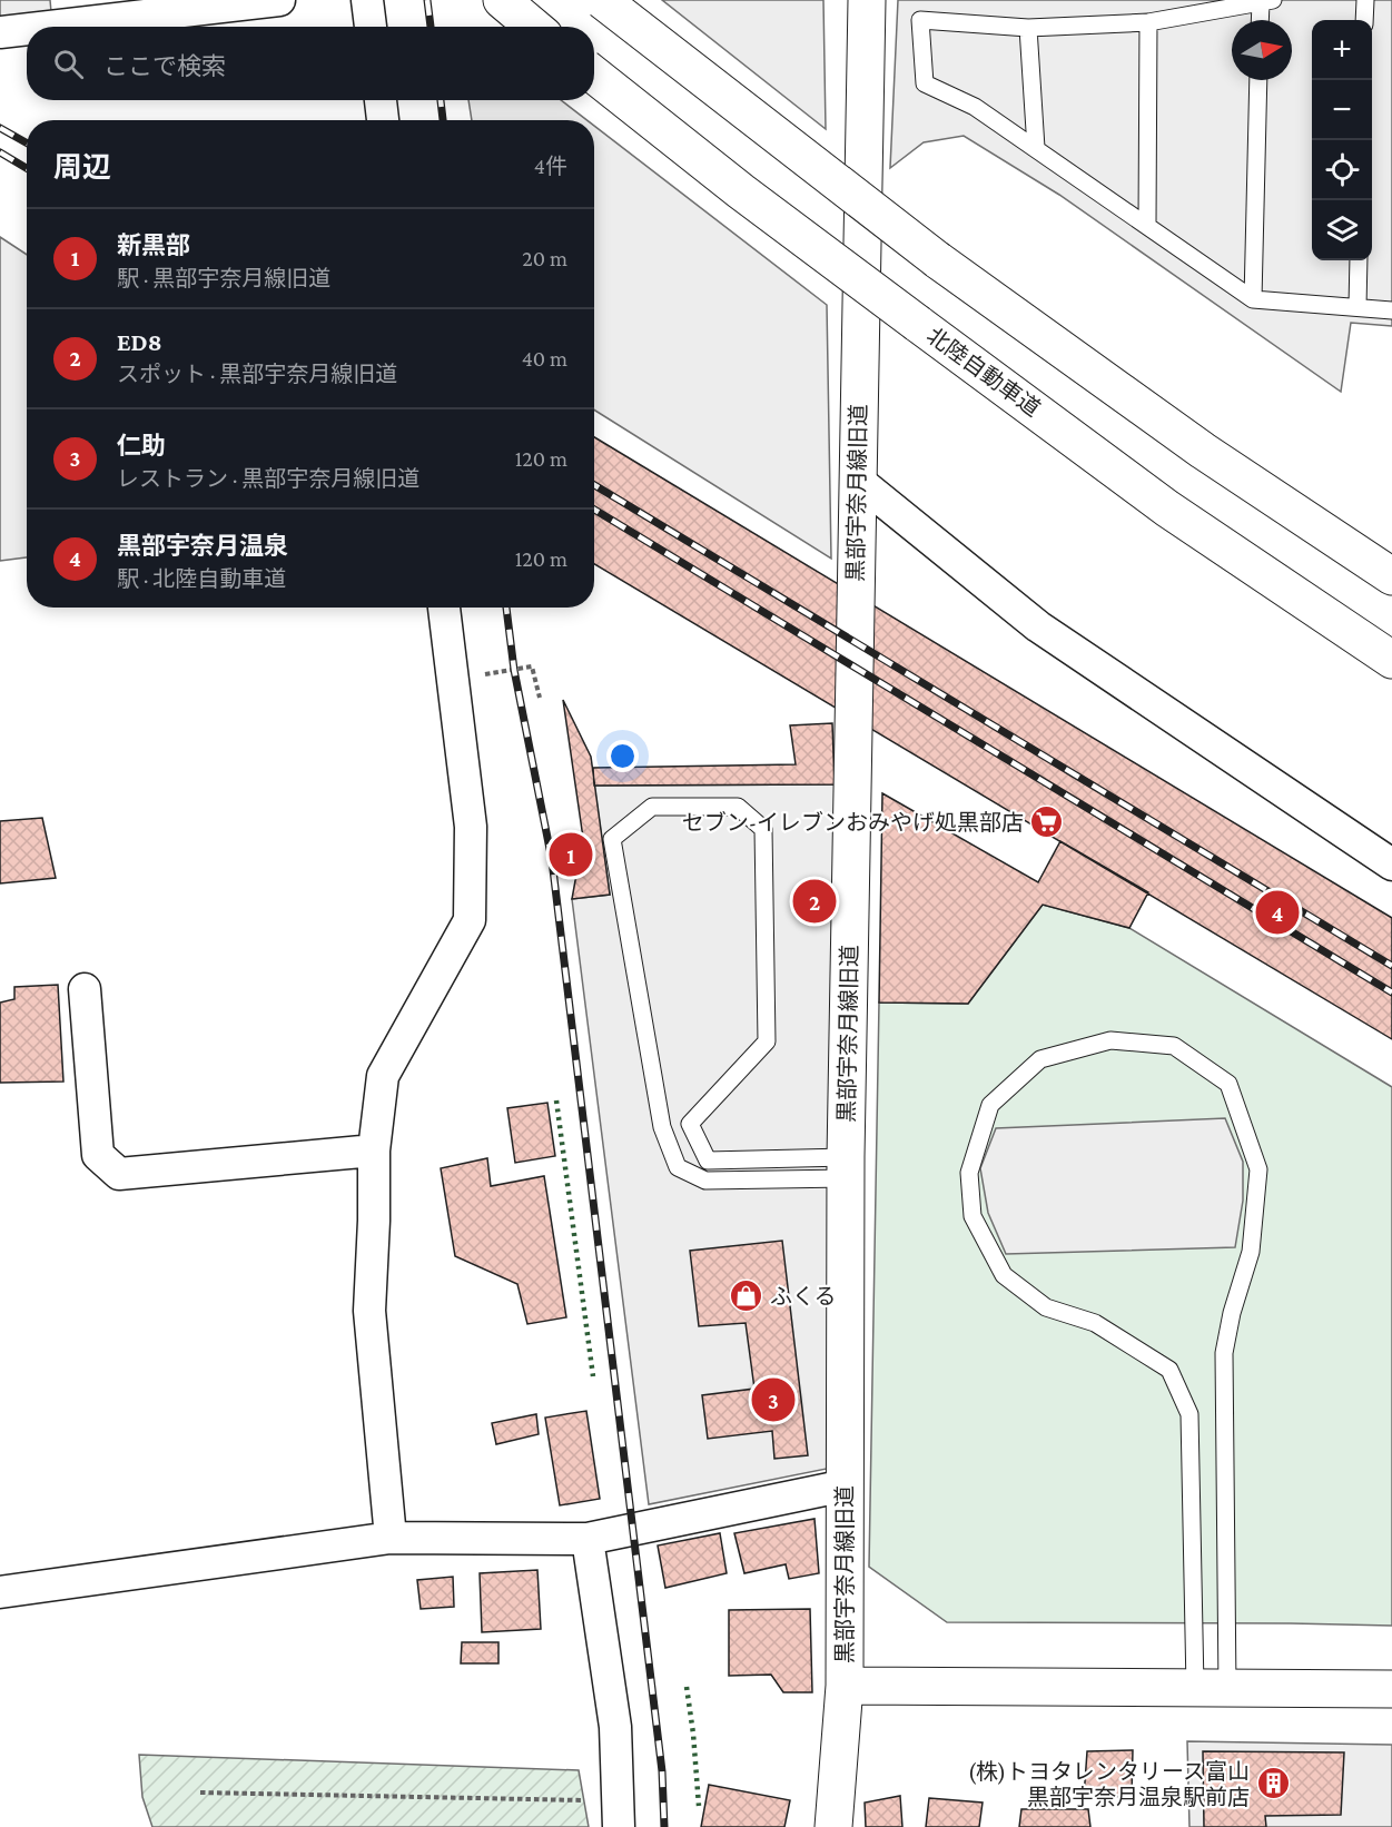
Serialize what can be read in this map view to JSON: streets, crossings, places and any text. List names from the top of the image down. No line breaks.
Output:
{"streets":{"main road":["北陸自動車道","黒部宇奈月線旧道"]},"places":{"supermarket":["セブン-イレブンおみやげ処黒部店"],"shop":["ふくる"],"building":["(株)トヨタレンタリース富山 黒部宇奈月温泉駅前店"]},"north":"right","page":{"map_buttons":["+","−"],"search":"ここで検索","heading":["周辺","4件"],"list":[{"mark":"1","name":"新黒部","note":"駅 · 黒部宇奈月線旧道","value":"20 m"},{"mark":"2","name":"ED8","note":"スポット · 黒部宇奈月線旧道","value":"40 m"},{"mark":"3","name":"仁助","note":"レストラン · 黒部宇奈月線旧道","value":"120 m"},{"mark":"4","name":"黒部宇奈月温泉","note":"駅 · 北陸自動車道","value":"120 m"}],"pins":["1","2","4","3"]}}
